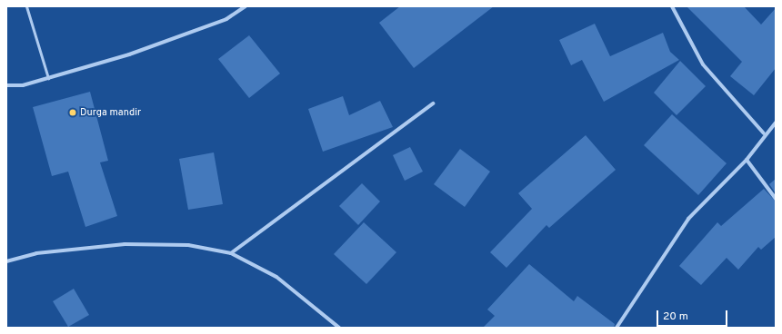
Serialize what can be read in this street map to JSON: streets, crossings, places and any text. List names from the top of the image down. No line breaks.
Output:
{"places":["Durga mandir"],"scale_bar":"20 m"}
